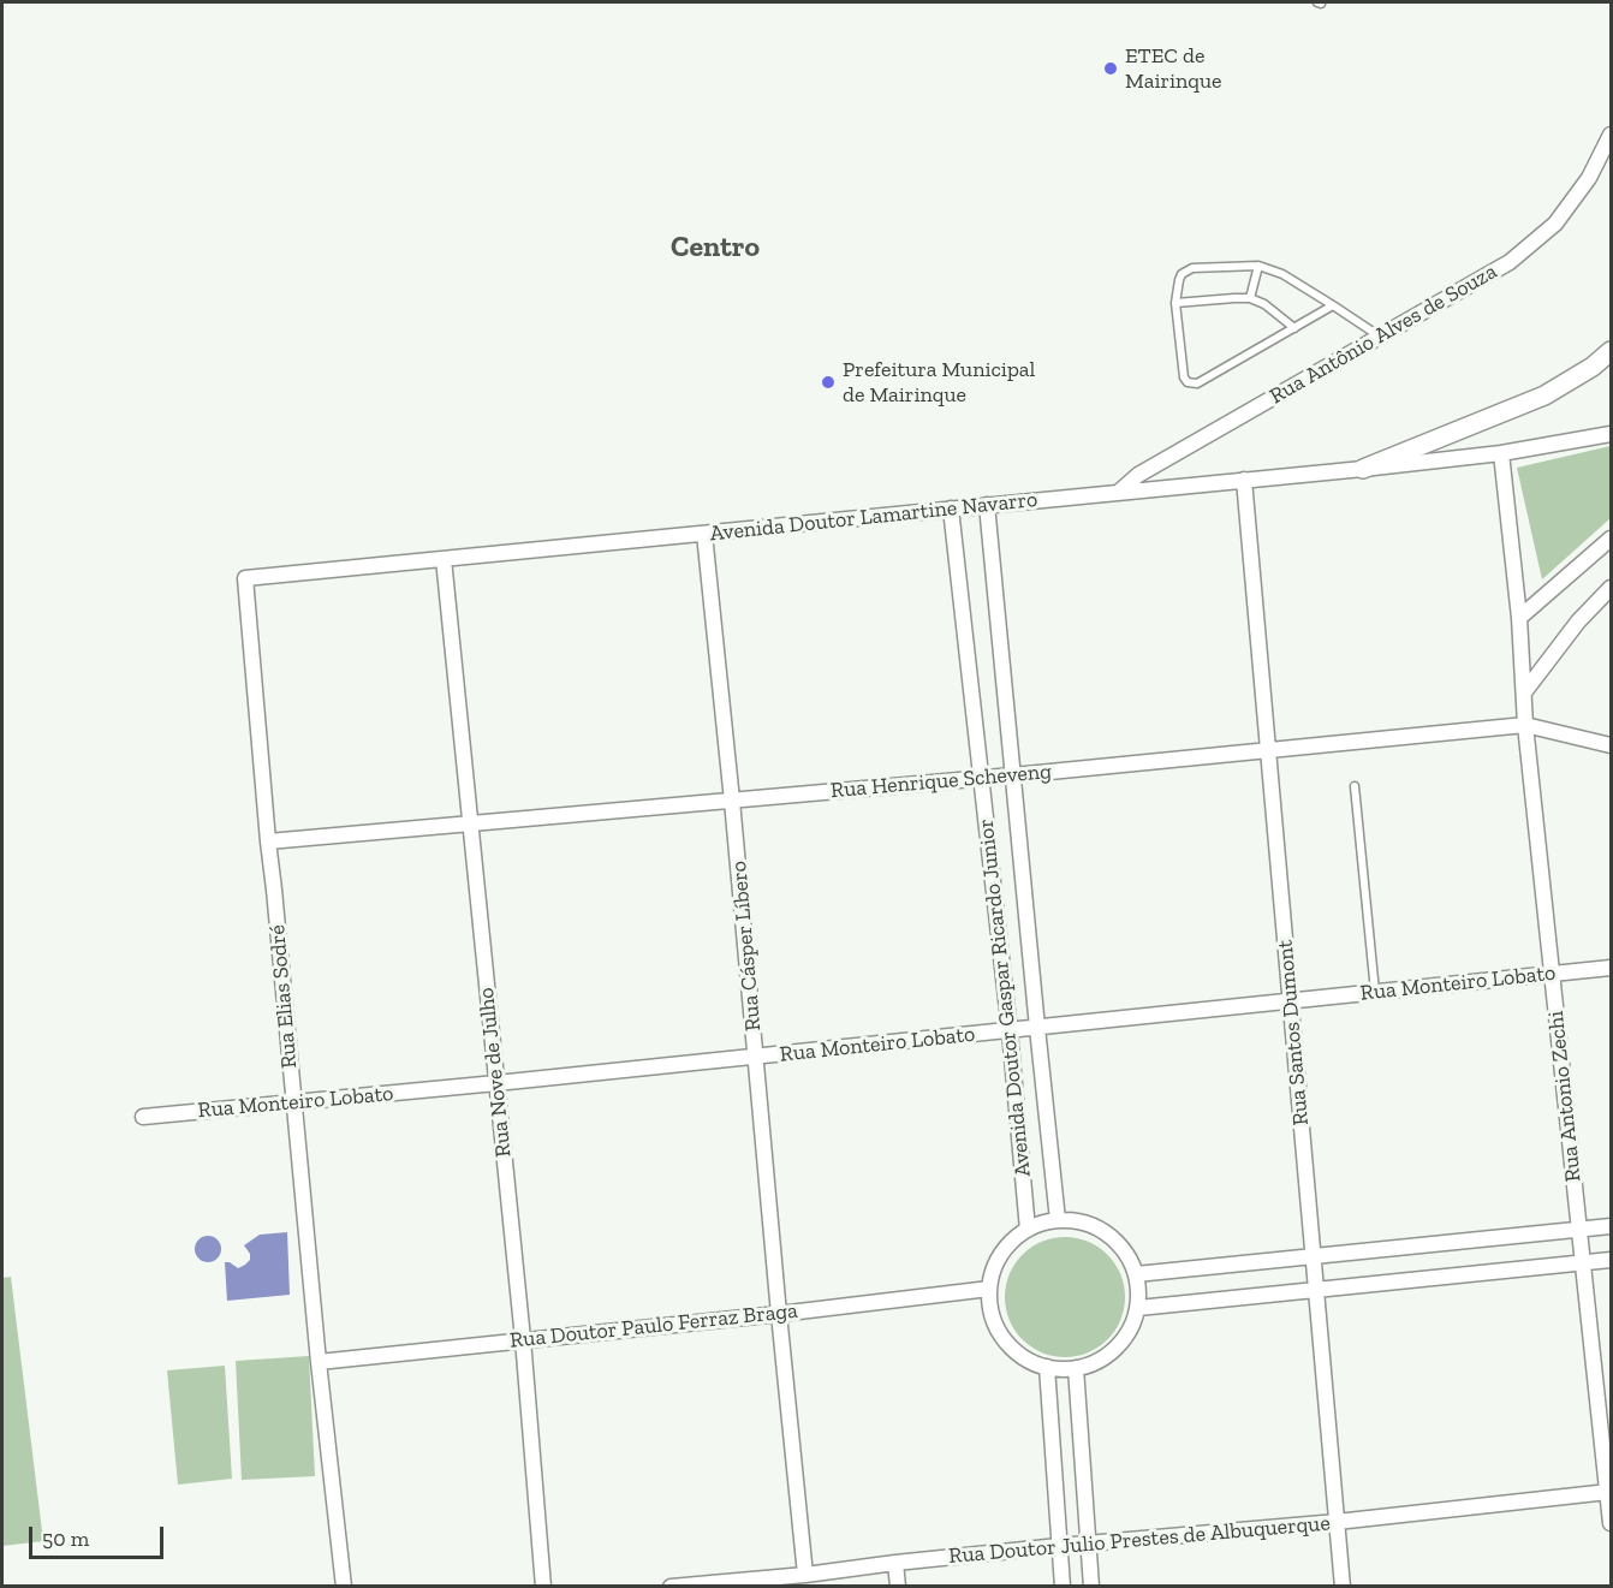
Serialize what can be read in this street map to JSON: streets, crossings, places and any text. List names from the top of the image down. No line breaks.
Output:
{"streets":{"street":["Rua Antônio Alves de Souza","Avenida Doutor Lamartine Navarro","Rua Henrique Scheveng","Rua Cásper Líbero","Rua Monteiro Lobato","Rua Elias Sodré","Avenida Doutor Gaspar Ricardo Junior","Rua Santos Dumont","Rua Nove de Julho","Rua Antonio Zechi","Rua Doutor Paulo Ferraz Braga","Rua Doutor Julio Prestes de Albuquerque"]},"crossings":[["Rua Antônio Alves de Souza","Avenida Doutor Lamartine Navarro"],["Avenida Doutor Lamartine Navarro","Rua Cásper Líbero"],["Avenida Doutor Lamartine Navarro","Rua Elias Sodré"],["Avenida Doutor Lamartine Navarro","Avenida Doutor Gaspar Ricardo Junior"],["Avenida Doutor Lamartine Navarro","Rua Santos Dumont"],["Avenida Doutor Lamartine Navarro","Rua Nove de Julho"],["Avenida Doutor Lamartine Navarro","Rua Antonio Zechi"],["Rua Henrique Scheveng","Rua Cásper Líbero"],["Rua Henrique Scheveng","Rua Elias Sodré"],["Rua Henrique Scheveng","Avenida Doutor Gaspar Ricardo Junior"],["Rua Henrique Scheveng","Rua Santos Dumont"],["Rua Henrique Scheveng","Rua Nove de Julho"],["Rua Henrique Scheveng","Rua Antonio Zechi"],["Rua Cásper Líbero","Rua Monteiro Lobato"],["Rua Cásper Líbero","Rua Doutor Paulo Ferraz Braga"],["Rua Cásper Líbero","Rua Doutor Julio Prestes de Albuquerque"],["Rua Monteiro Lobato","Rua Elias Sodré"],["Rua Monteiro Lobato","Avenida Doutor Gaspar Ricardo Junior"],["Rua Monteiro Lobato","Rua Santos Dumont"],["Rua Monteiro Lobato","Rua Nove de Julho"],["Rua Monteiro Lobato","Rua Antonio Zechi"],["Rua Elias Sodré","Rua Doutor Paulo Ferraz Braga"],["Avenida Doutor Gaspar Ricardo Junior","Rua Doutor Paulo Ferraz Braga"],["Rua Santos Dumont","Rua Doutor Julio Prestes de Albuquerque"],["Rua Nove de Julho","Rua Doutor Paulo Ferraz Braga"],["Rua Antonio Zechi","Rua Doutor Julio Prestes de Albuquerque"]],"districts":["Centro"],"places":["ETEC de Mairinque","Prefeitura Municipal de Mairinque"],"scale_bar":"50 m"}
